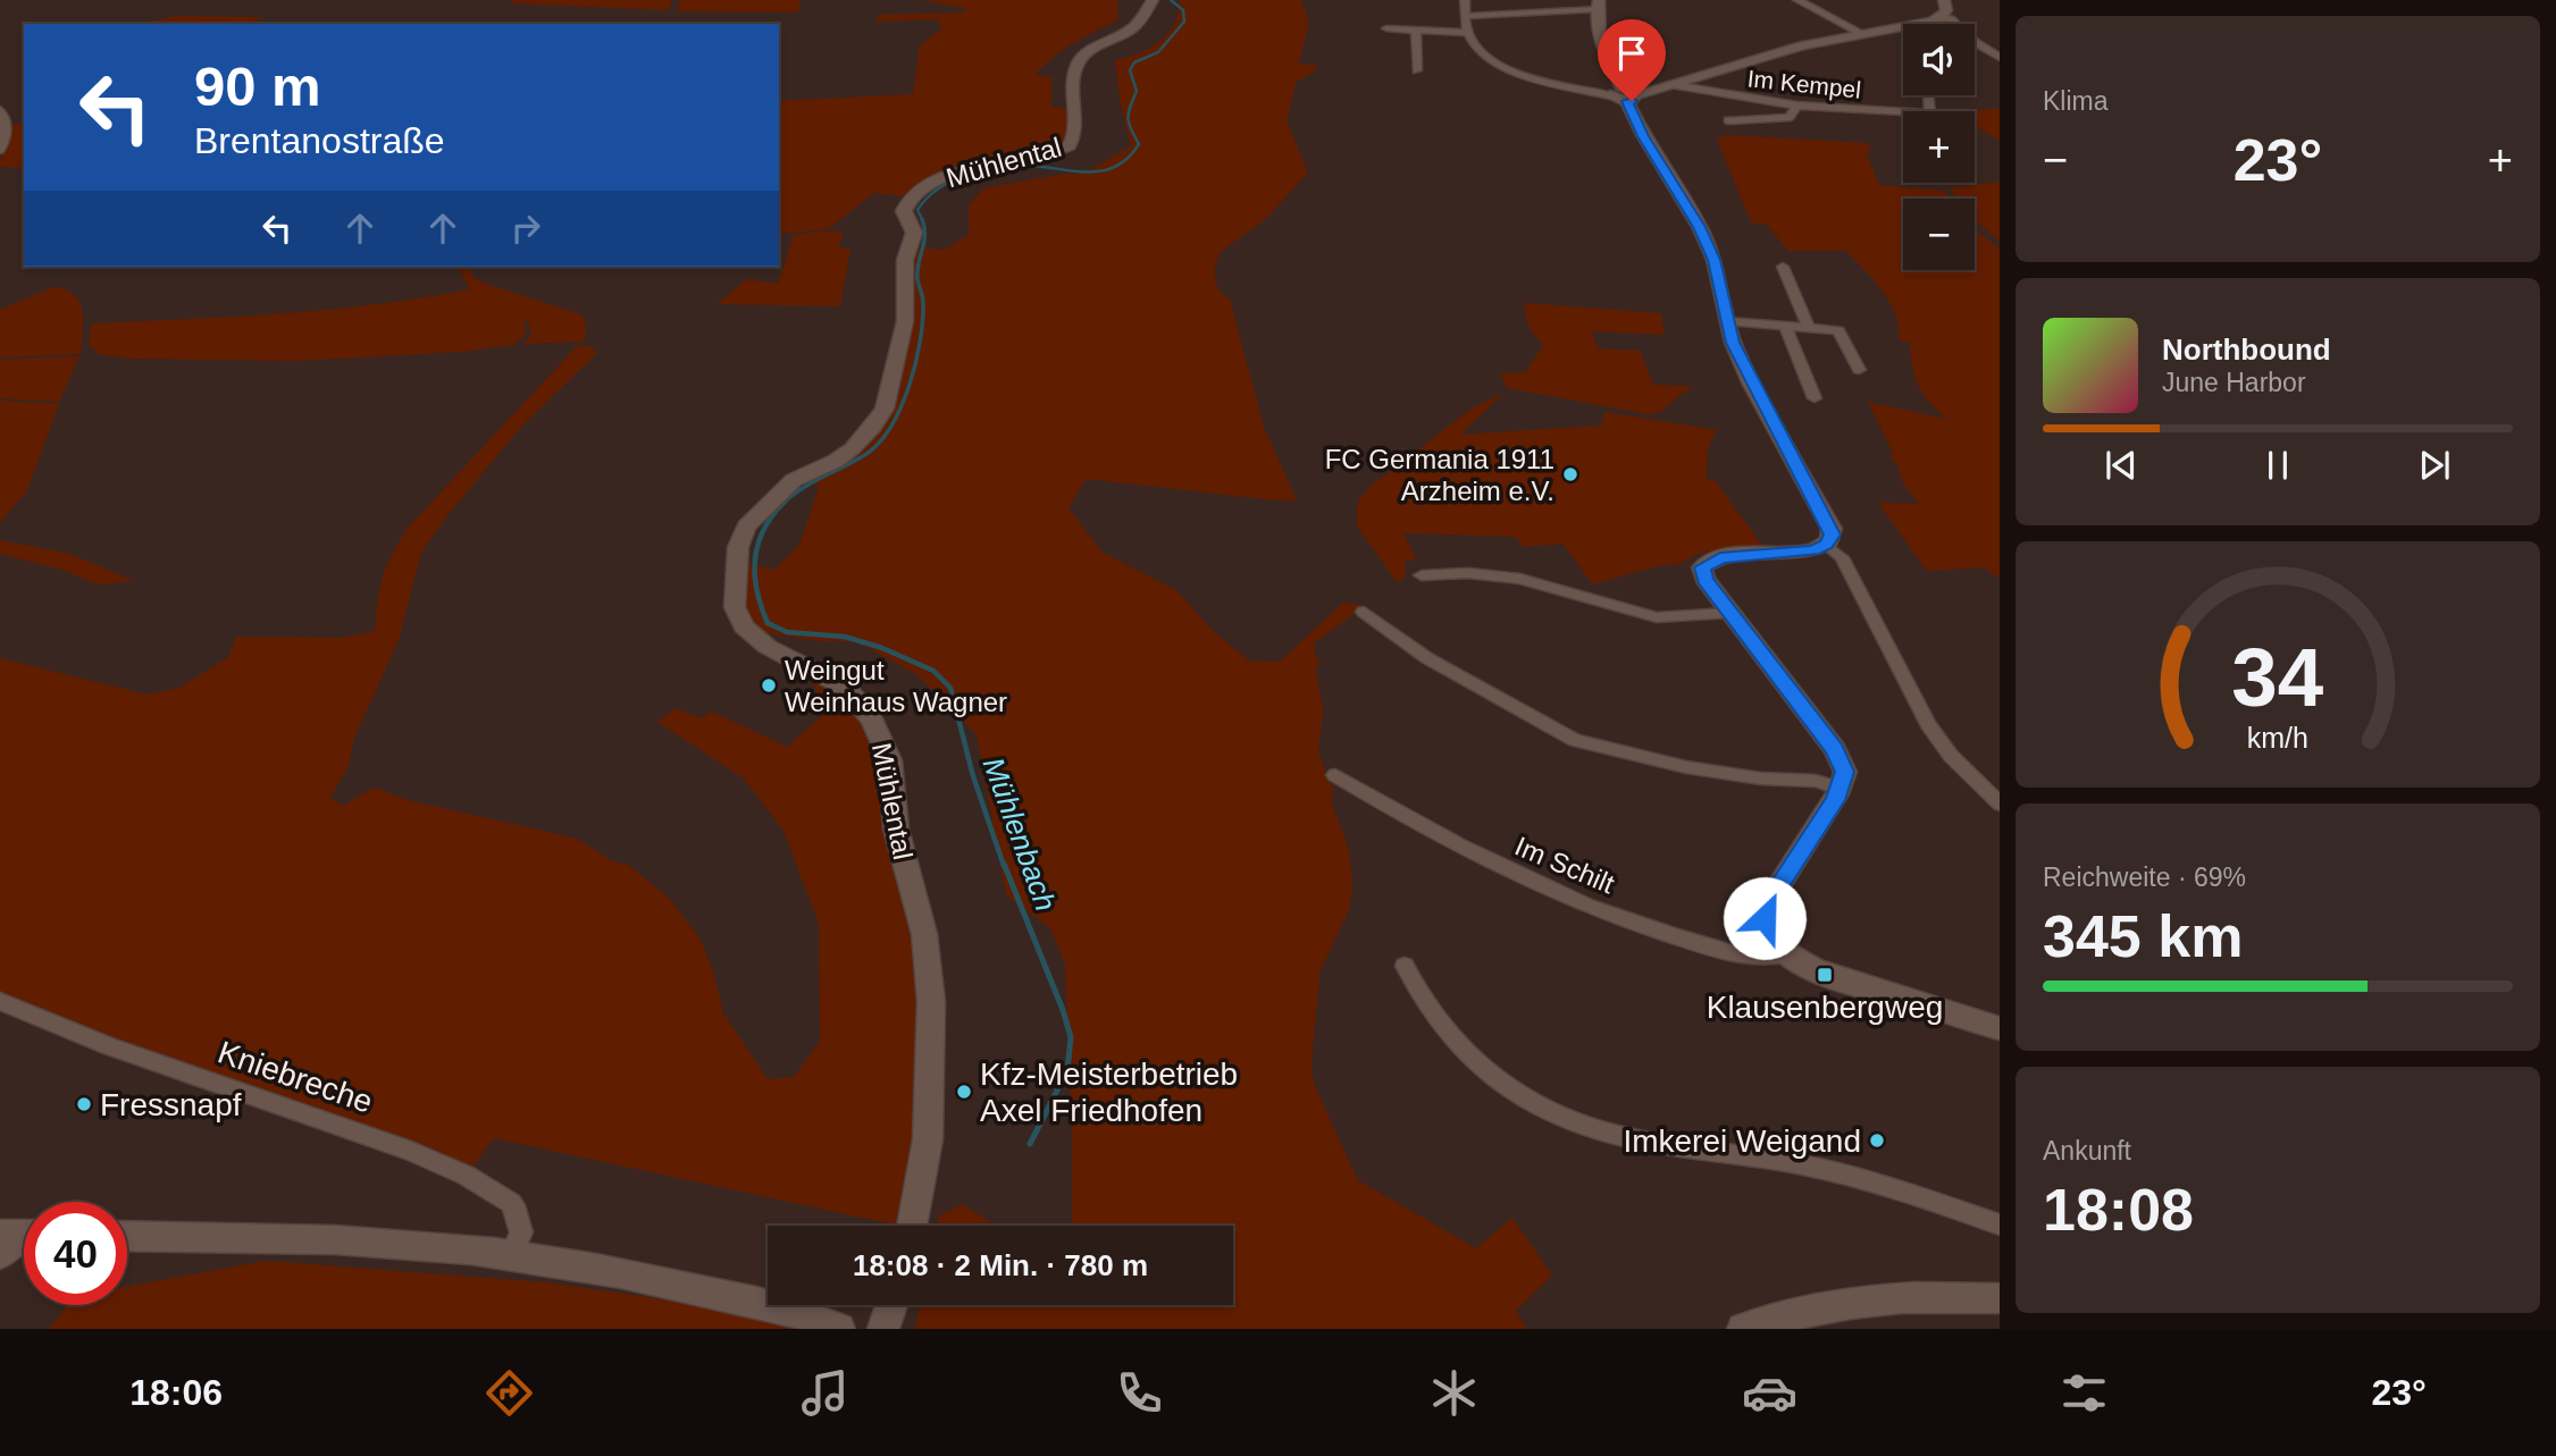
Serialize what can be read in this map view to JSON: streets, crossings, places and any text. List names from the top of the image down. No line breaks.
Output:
{"streets":{"street":["Im Kempel","Mühlental","Im Schilt","Kniebreche"]},"water":["Mühlenbach"],"places":{"other":["FC Germania 1911 Arzheim e.V.","Weingut Weinhaus Wagner","Kfz-Meisterbetrieb Axel Friedhofen","Fressnapf","Imkerei Weigand"],"transit":["Klausenbergweg"]},"page":{"tile":["Klima",["Reichweite · 69%","345 km"],["Ankunft","18:08"]],"map_buttons":["+","−"],"turn":["90 m","Brentanostraße"],"heat":["−","23°","+"],"song":["Northbound","June Harbor"],"limit":"40","trip":"18:08 · 2 Min. · 780 m","tabs":["18:06","23°"],"gauge":["34","km/h"]}}
